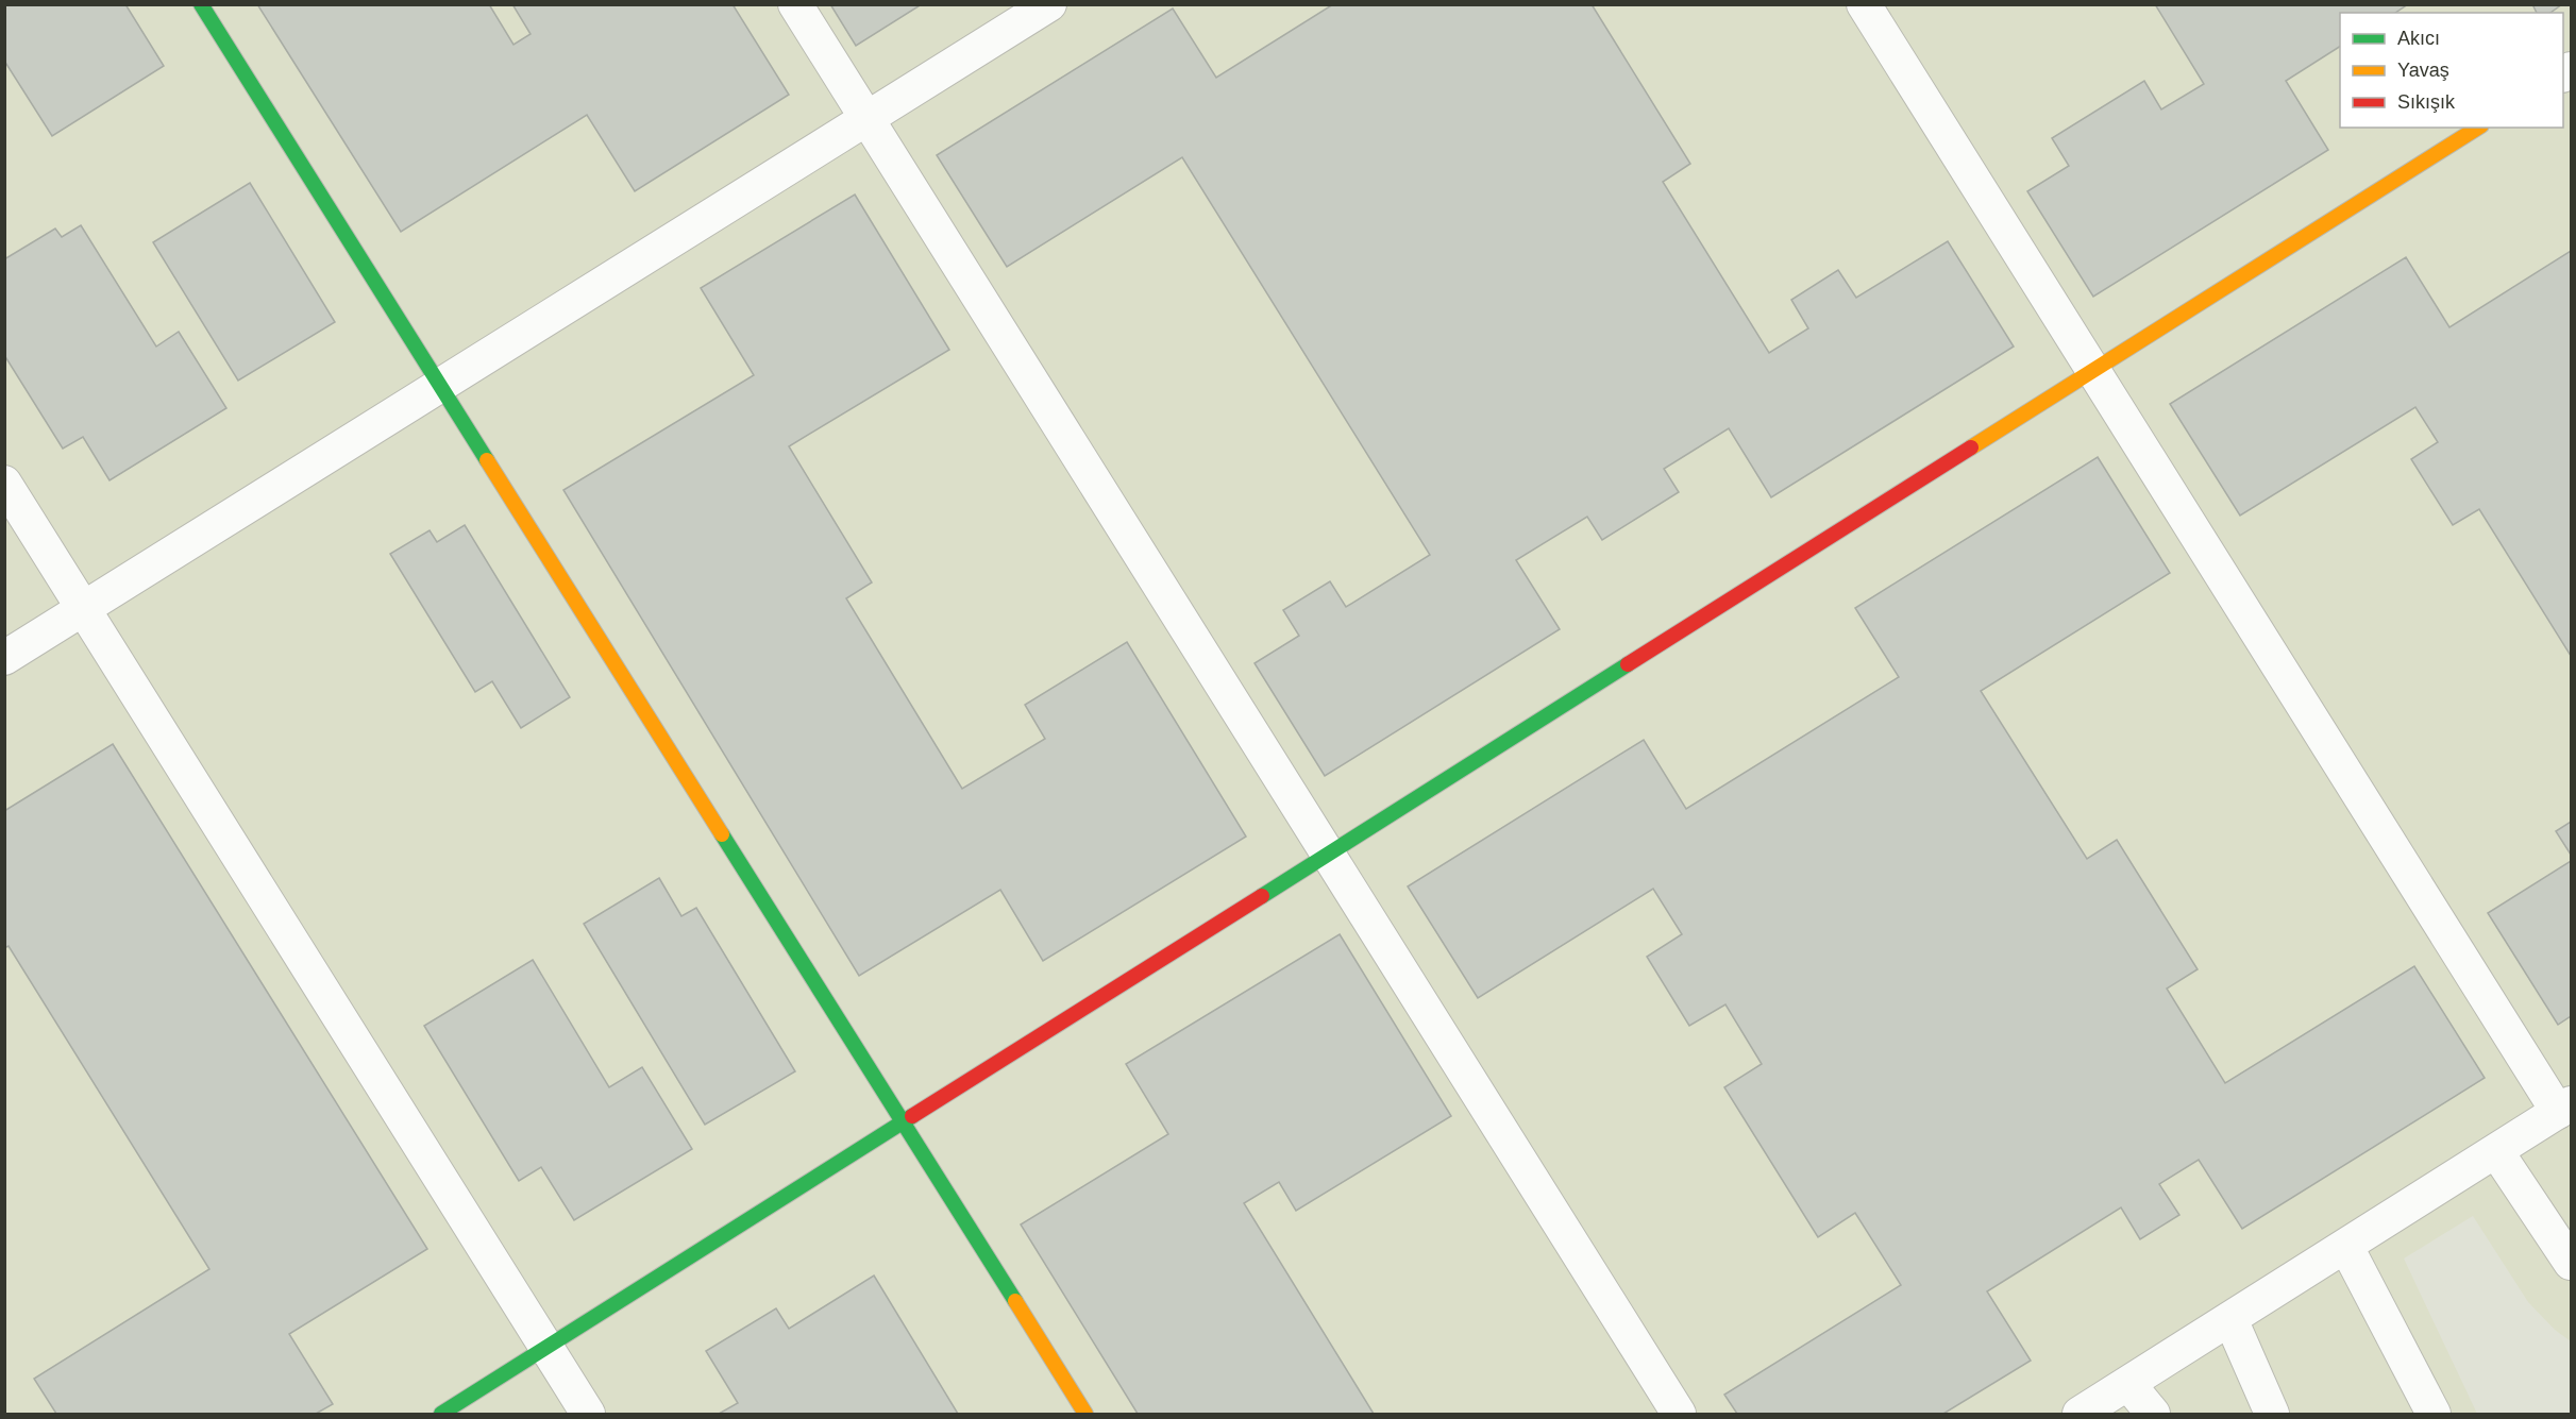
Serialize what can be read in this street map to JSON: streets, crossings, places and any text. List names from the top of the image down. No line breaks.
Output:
{"legend":["Akıcı","Yavaş","Sıkışık"]}
